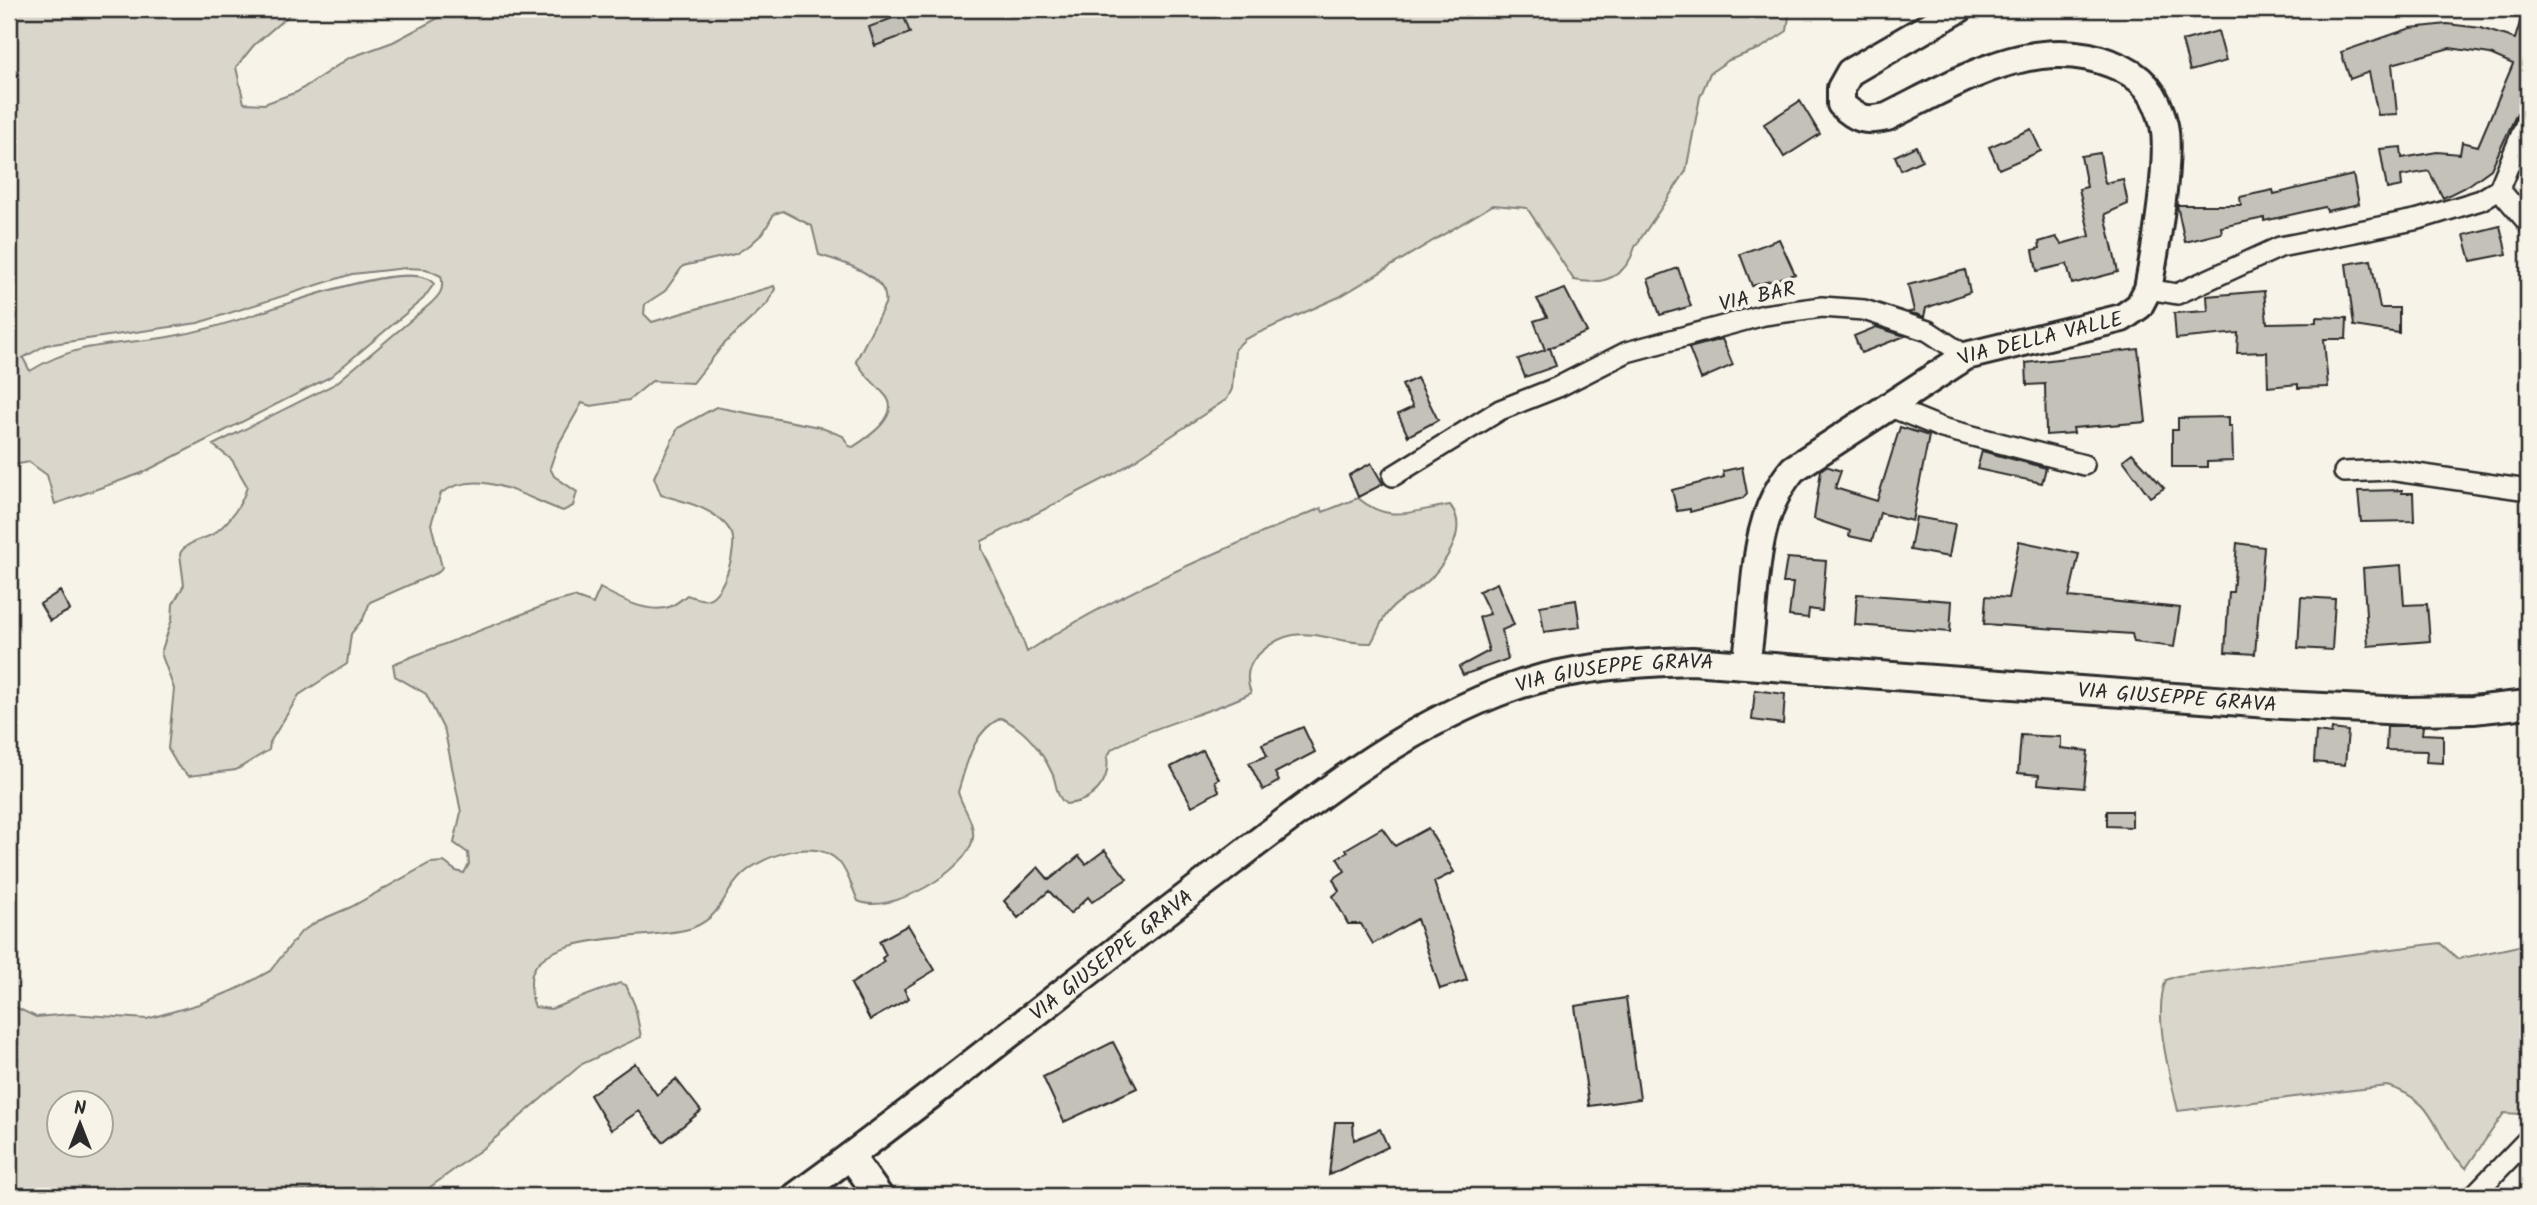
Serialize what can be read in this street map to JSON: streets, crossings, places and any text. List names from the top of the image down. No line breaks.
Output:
{"streets":{"main road":["VIA DELLA VALLE","VIA GIUSEPPE GRAVA"],"street":["VIA BAR"]},"crossings":[["VIA BAR","VIA DELLA VALLE"],["VIA DELLA VALLE","VIA GIUSEPPE GRAVA"]],"north":"top"}
